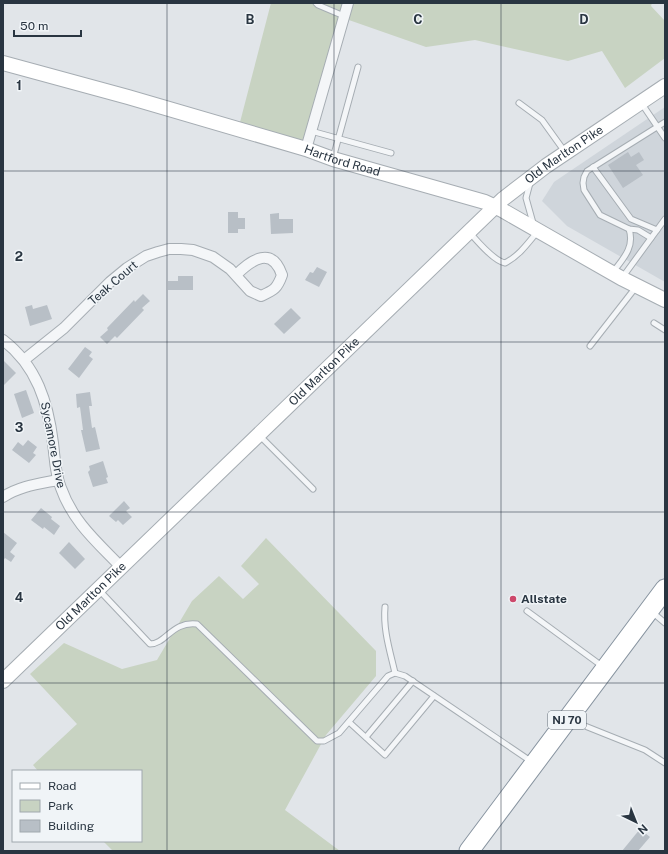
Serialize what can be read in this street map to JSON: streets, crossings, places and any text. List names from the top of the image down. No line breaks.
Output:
{"streets":{"highway":["NJ 70"],"street":["Old Marlton Pike","Hartford Road","Teak Court","Sycamore Drive"]},"crossings":[["Old Marlton Pike","Hartford Road"],["Old Marlton Pike","Sycamore Drive"],["Teak Court","Sycamore Drive"]],"places":["Allstate"],"legend":["Road","Park","Building"],"scale_bar":"50 m","north":"bottom right","grid":{"columns":["B","C","D"],"rows":["1","2","3","4"]}}
